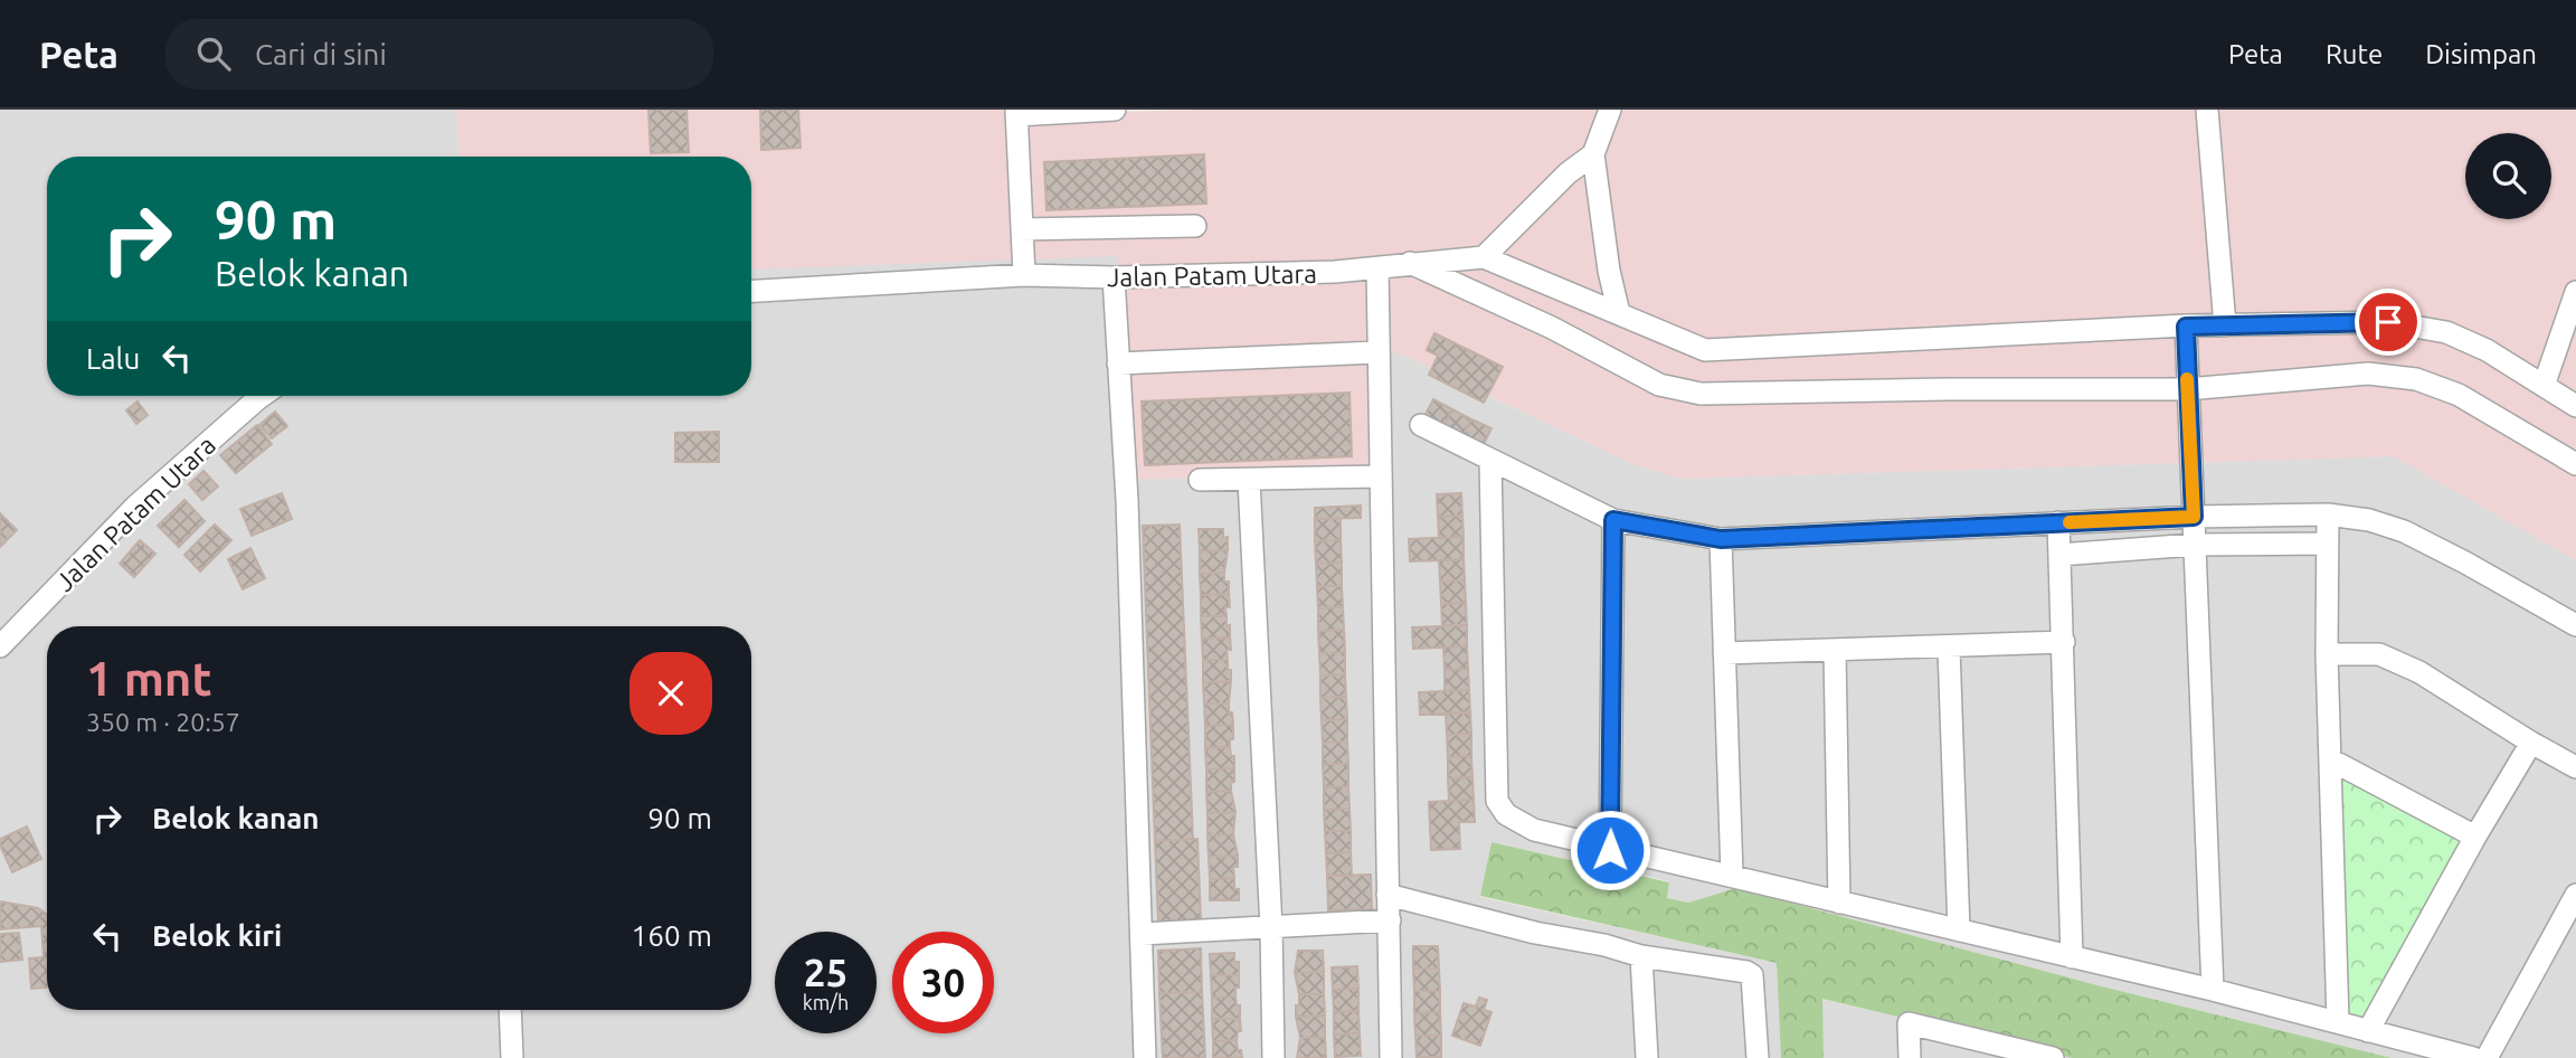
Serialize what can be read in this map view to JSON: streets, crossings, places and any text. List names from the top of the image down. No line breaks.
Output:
{"streets":{"street":["Jalan Patam Utara"]},"page":{"header":"Peta","search":"Cari di sini","nav":["Peta","Rute","Disimpan"],"turn":["90 m","Belok kanan"],"then":"Lalu","heading":["1 mnt","350 m · 20:57"],"list":[{"name":"Belok kanan","value":"90 m"},{"name":"Belok kiri","value":"160 m"}],"speed":"25 km/h","limit":"30"}}
